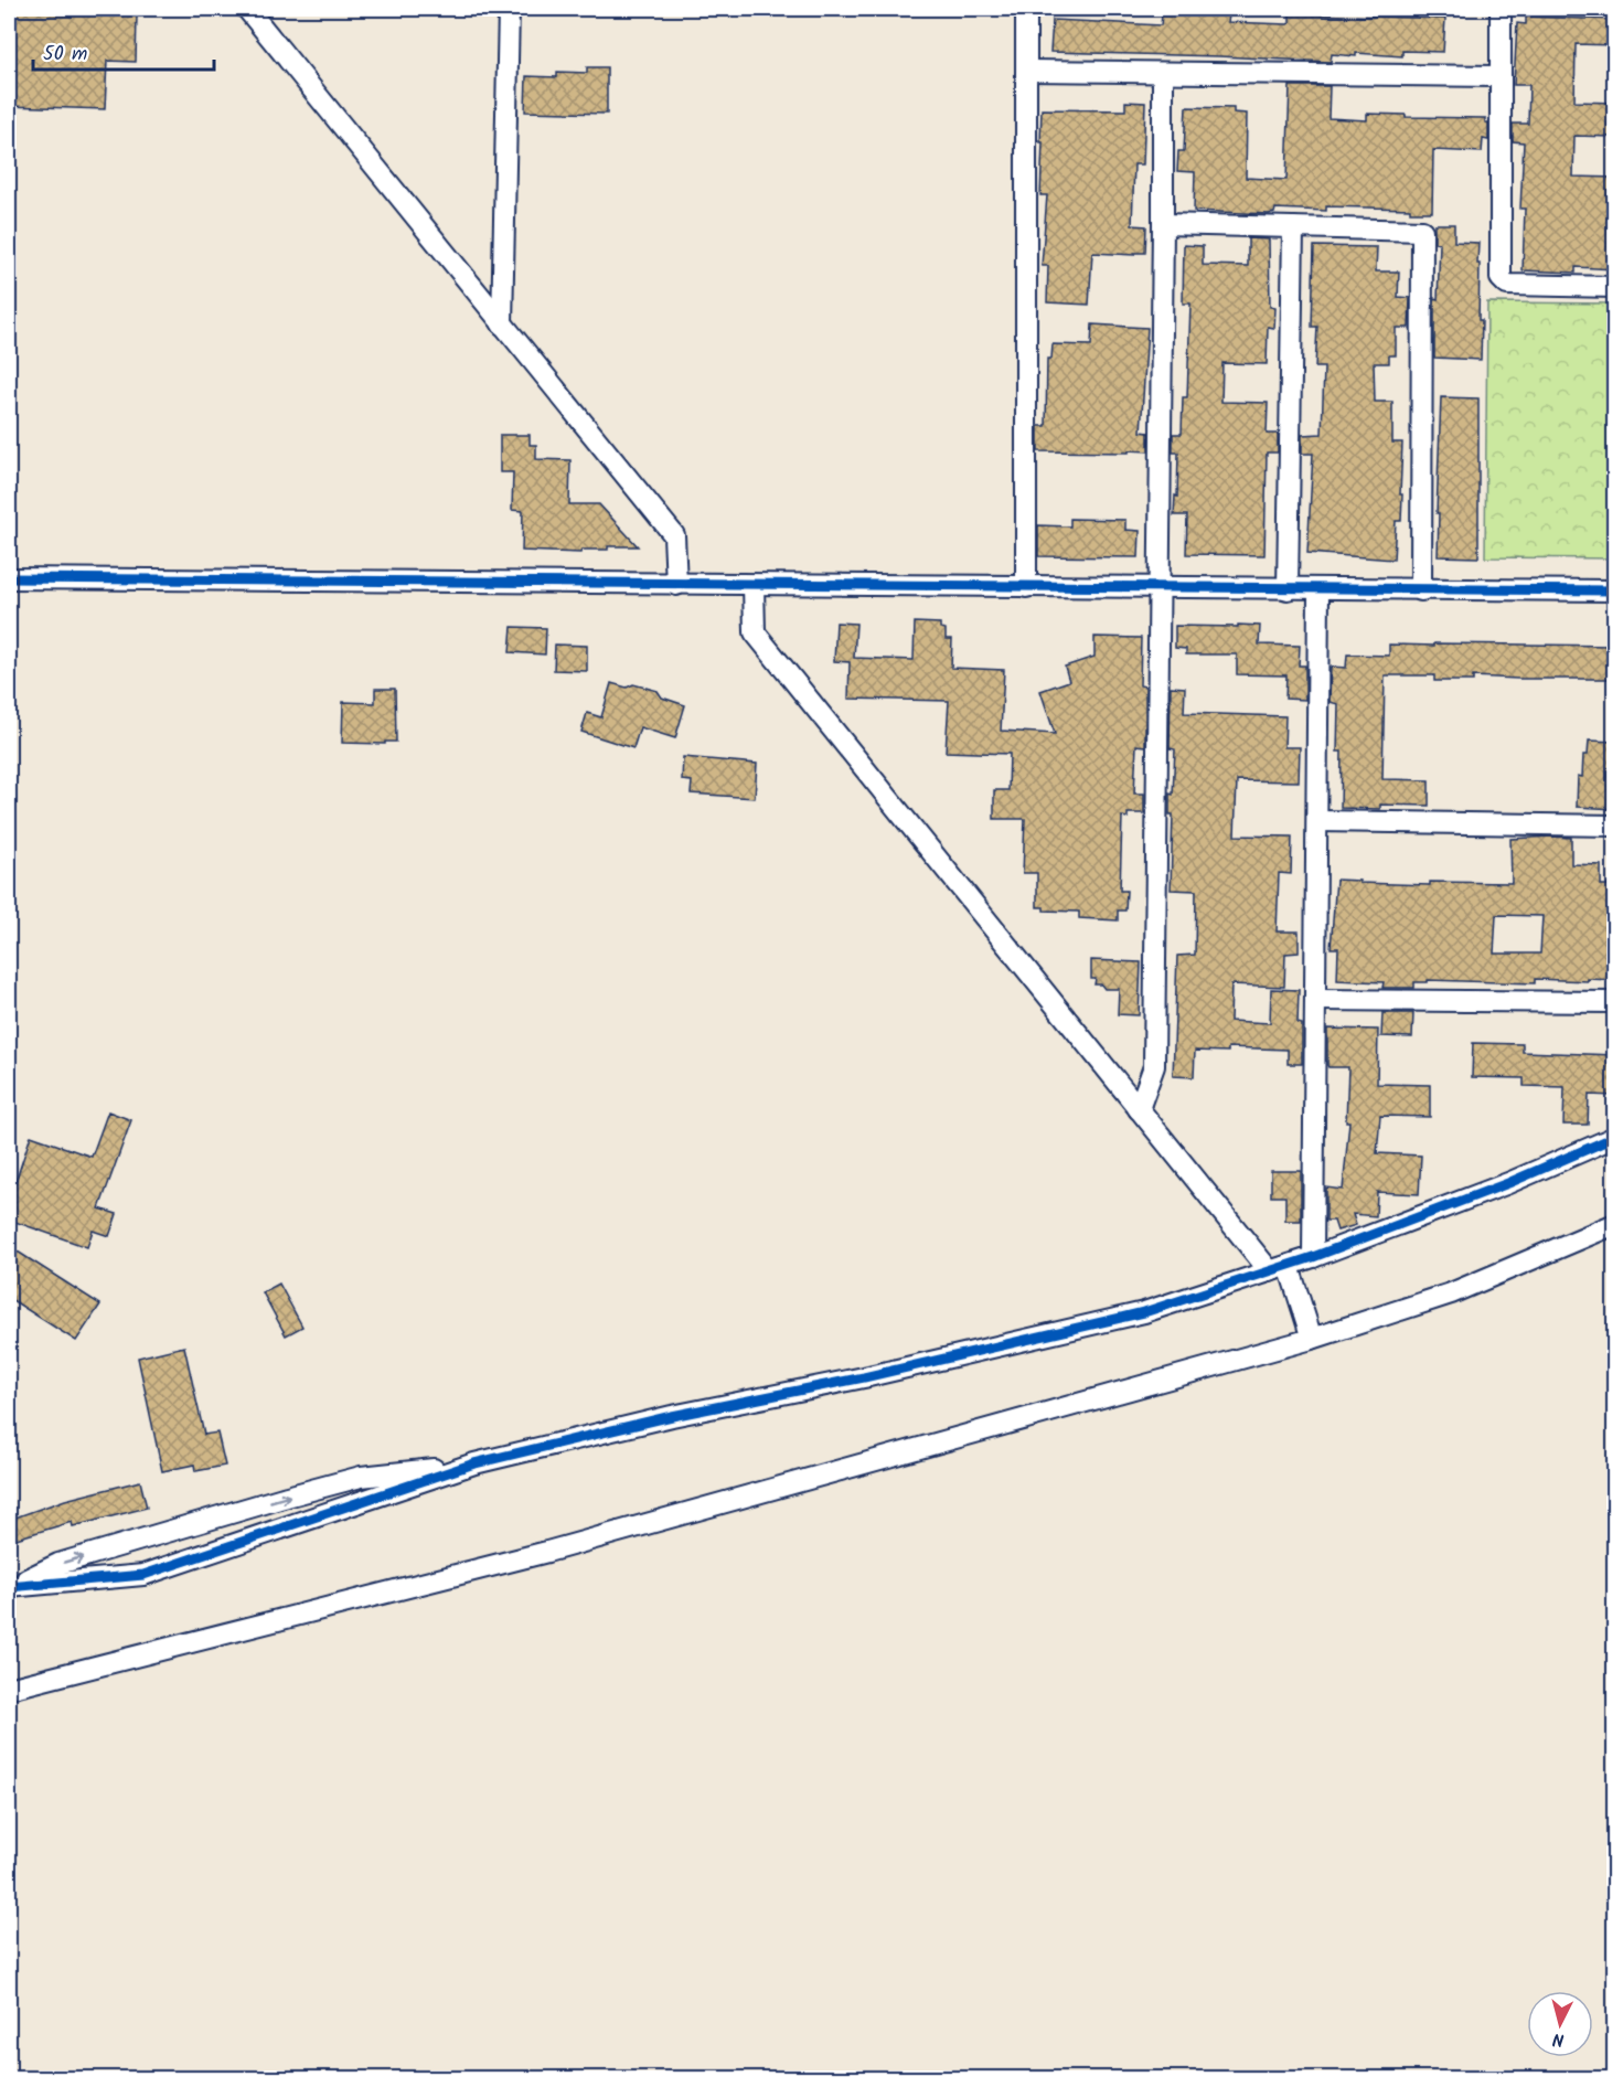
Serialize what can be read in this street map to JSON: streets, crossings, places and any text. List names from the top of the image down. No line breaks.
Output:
{"scale_bar":"50 m","north":"bottom"}
